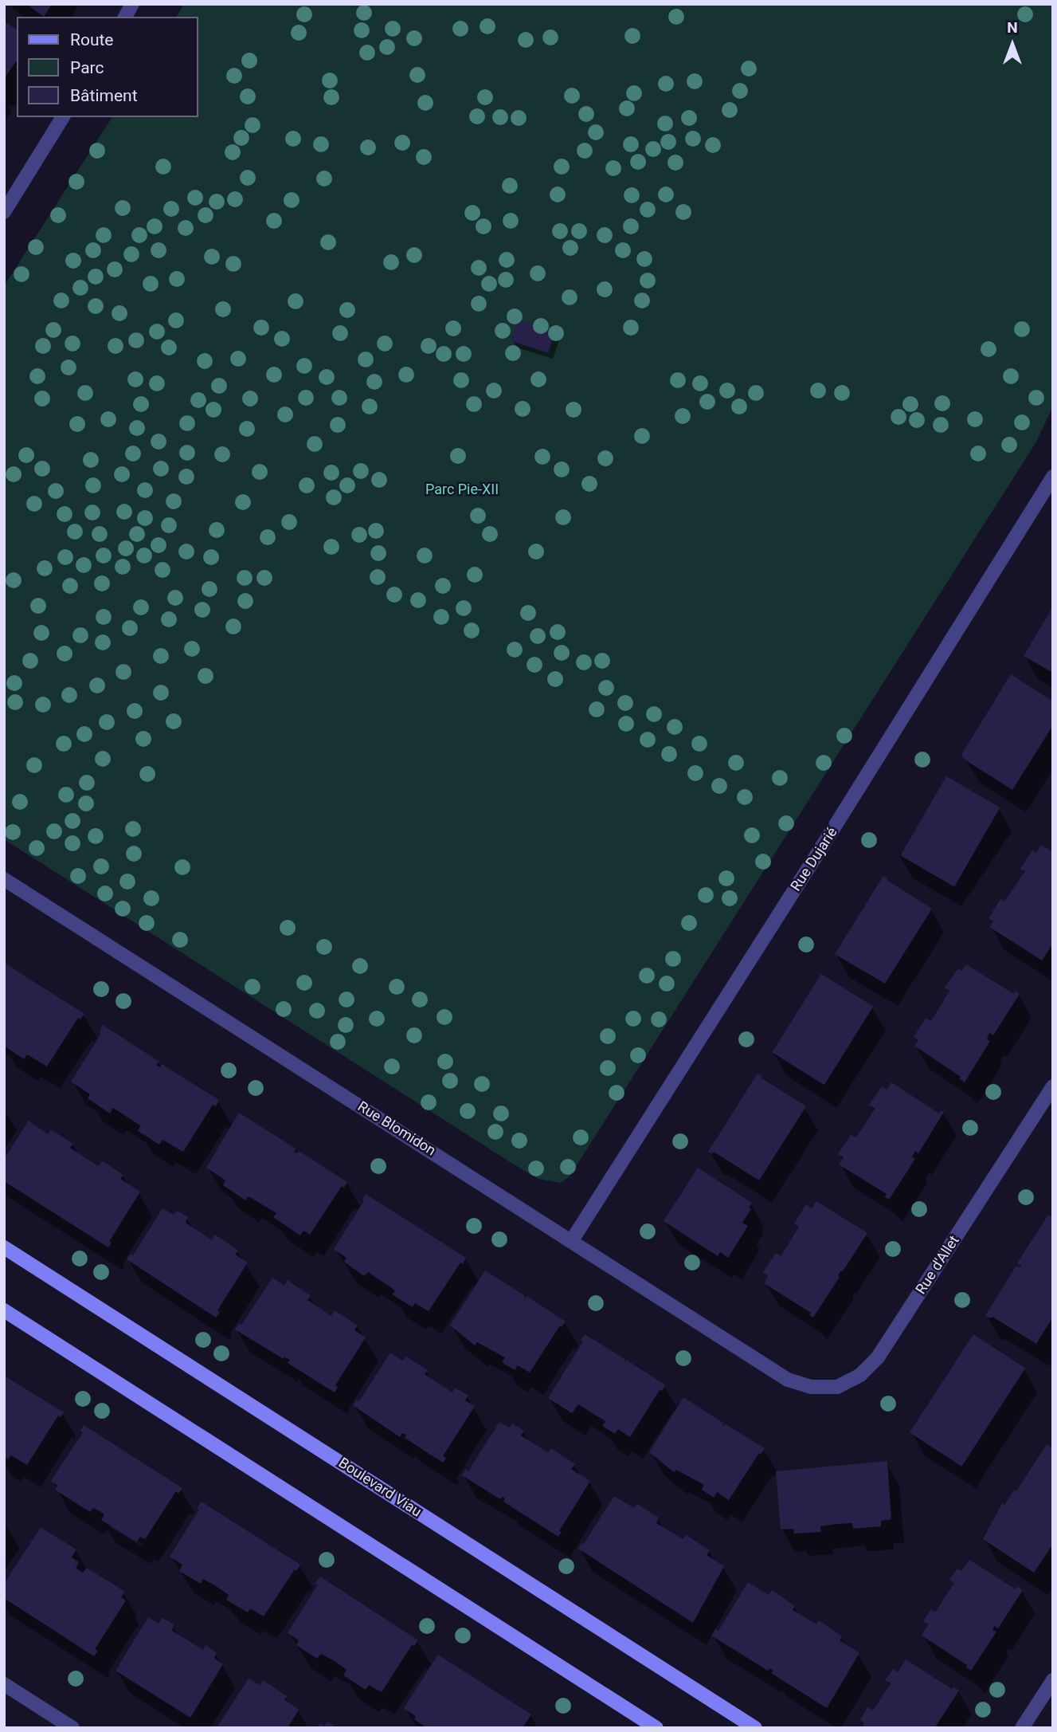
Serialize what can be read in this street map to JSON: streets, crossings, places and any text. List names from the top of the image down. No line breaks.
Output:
{"streets":{"main road":["Boulevard Viau"],"street":["Rue Dujarié","Rue Blomidon","Rue d'Allet"]},"crossings":[["Rue Dujarié","Rue Blomidon"],["Rue Blomidon","Rue d'Allet"]],"parks":["Parc Pie-XII"],"legend":["Route","Parc","Bâtiment"],"north":"top"}
